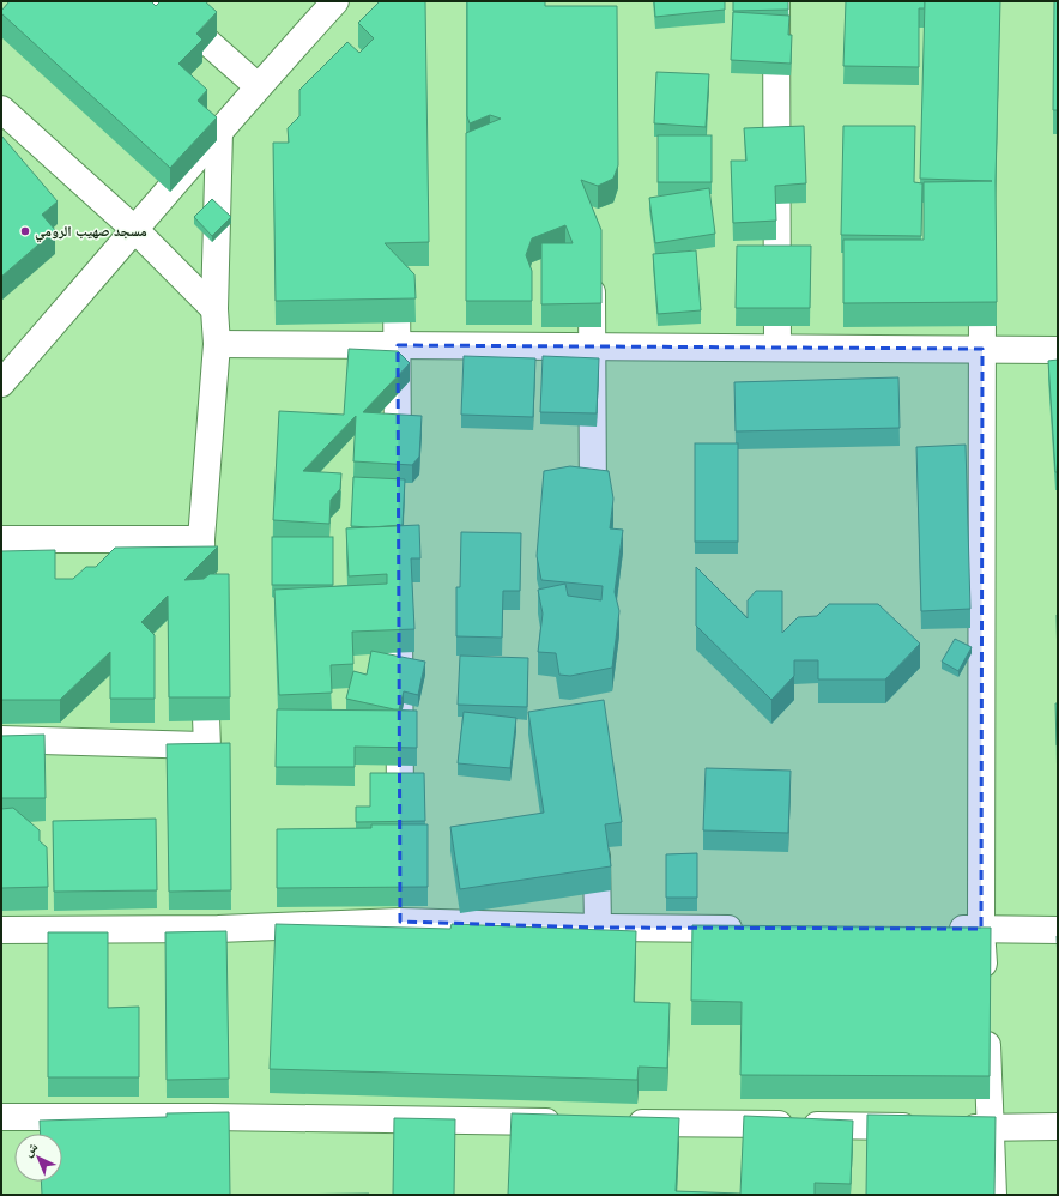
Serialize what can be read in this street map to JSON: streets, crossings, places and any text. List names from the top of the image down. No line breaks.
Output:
{"places":["مسجد صهيب الرومي"],"north":"top left"}
